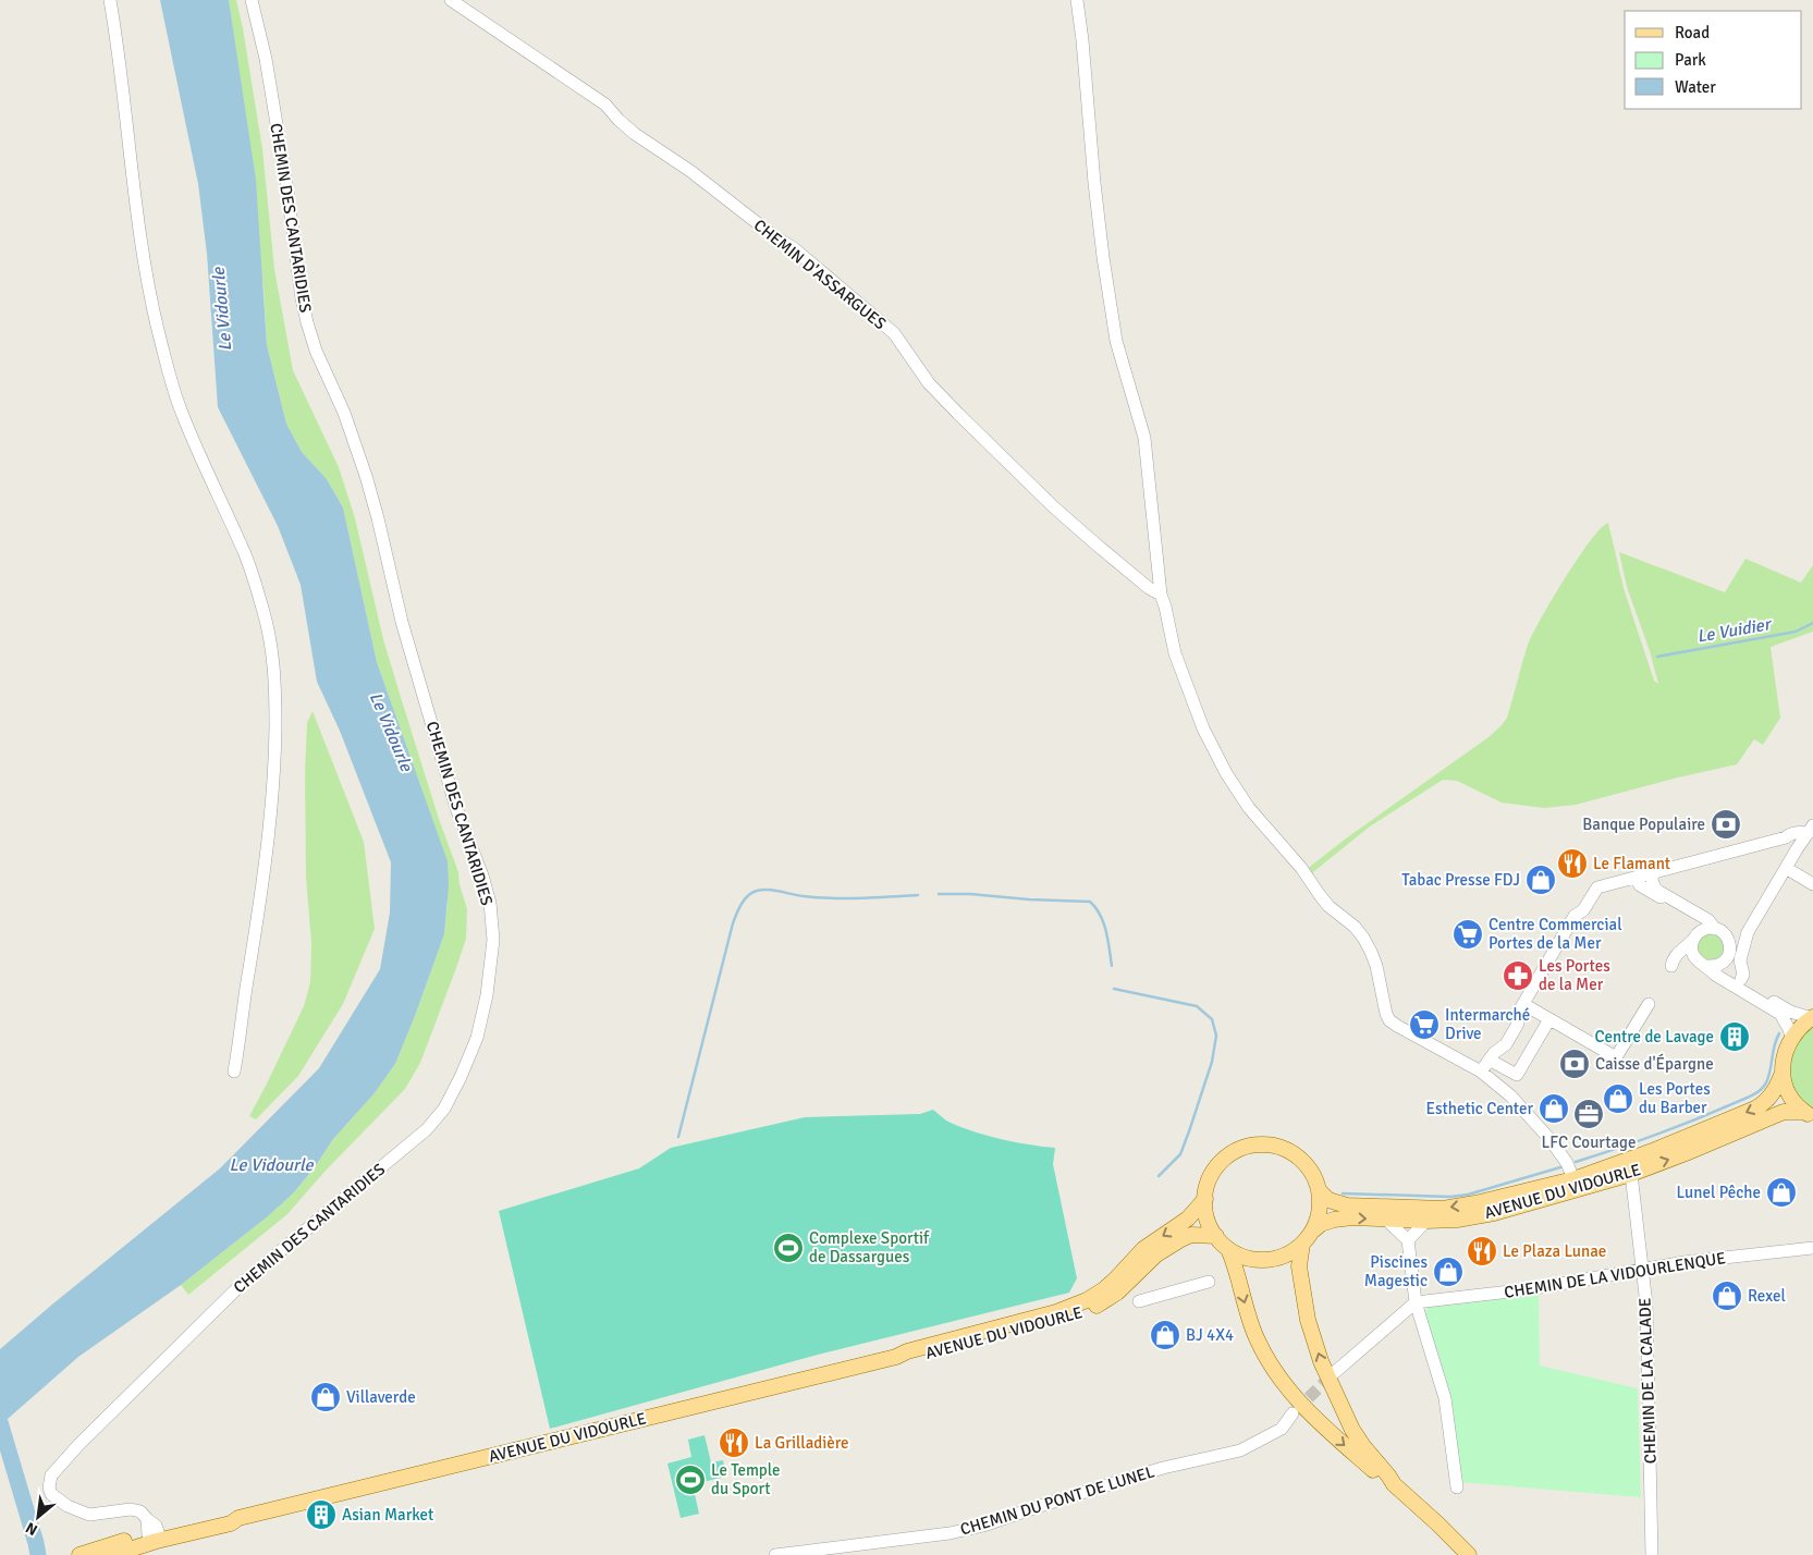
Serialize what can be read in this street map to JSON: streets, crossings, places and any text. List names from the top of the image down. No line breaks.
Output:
{"streets":{"main road":["AVENUE DU VIDOURLE"],"street":["CHEMIN DES CANTARIDIES","CHEMIN D'ASSARGUES","CHEMIN DE LA VIDOURLENQUE","CHEMIN DE LA CALADE","CHEMIN DU PONT DE LUNEL"]},"crossings":[["CHEMIN DES CANTARIDIES","AVENUE DU VIDOURLE"],["AVENUE DU VIDOURLE","CHEMIN DE LA CALADE"],["CHEMIN DE LA VIDOURLENQUE","CHEMIN DE LA CALADE"]],"water":["Le Vidourle","Le Vuidier"],"places":{"bank":["Banque Populaire","Caisse d'Épargne"],"restaurant":["Le Flamant","Le Plaza Lunae","La Grilladière"],"shop":["Tabac Presse FDJ","Les Portes du Barber","Esthetic Center","Lunel Pêche","Piscines Magestic","Rexel","BJ 4X4","Villaverde"],"supermarket":["Centre Commercial Portes de la Mer","Intermarché Drive"],"pharmacy":["Les Portes de la Mer"],"building":["Centre de Lavage","Asian Market"],"office":["LFC Courtage"],"sports":["Complexe Sportif de Dassargues","Le Temple du Sport"]},"legend":["Road","Park","Water"],"north":"bottom left"}
